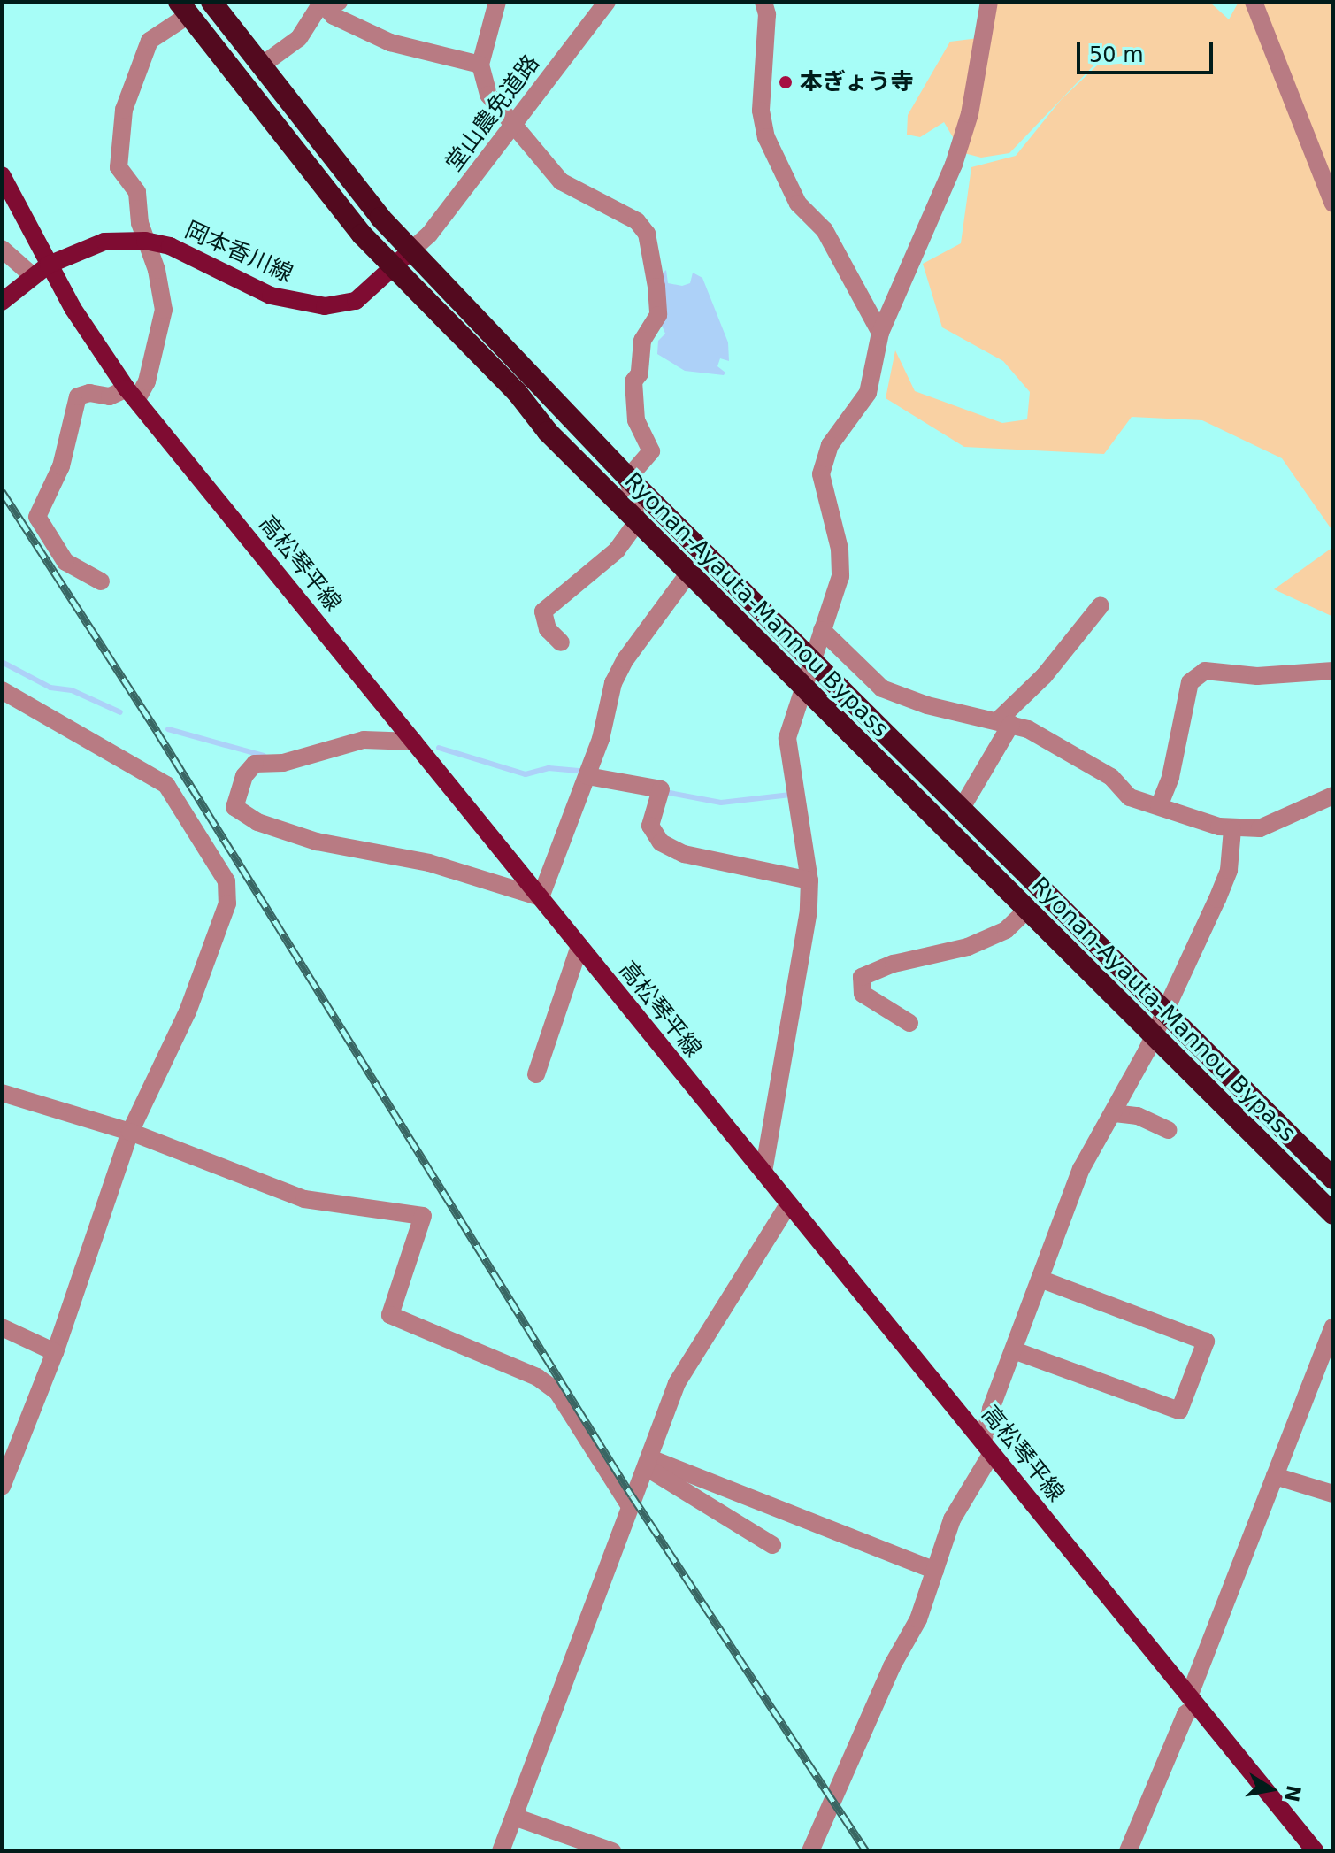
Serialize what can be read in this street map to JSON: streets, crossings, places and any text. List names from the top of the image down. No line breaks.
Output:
{"streets":{"highway":["Ryonan-Ayauta-Mannou Bypass"],"main road":["岡本香川線","高松琴平線"],"street":["堂山農免道路"]},"crossings":[["堂山農免道路","岡本香川線"],["堂山農免道路","Ryonan-Ayauta-Mannou Bypass"],["岡本香川線","高松琴平線"],["岡本香川線","Ryonan-Ayauta-Mannou Bypass"]],"places":["本ぎょう寺"],"scale_bar":"50 m","north":"right"}
